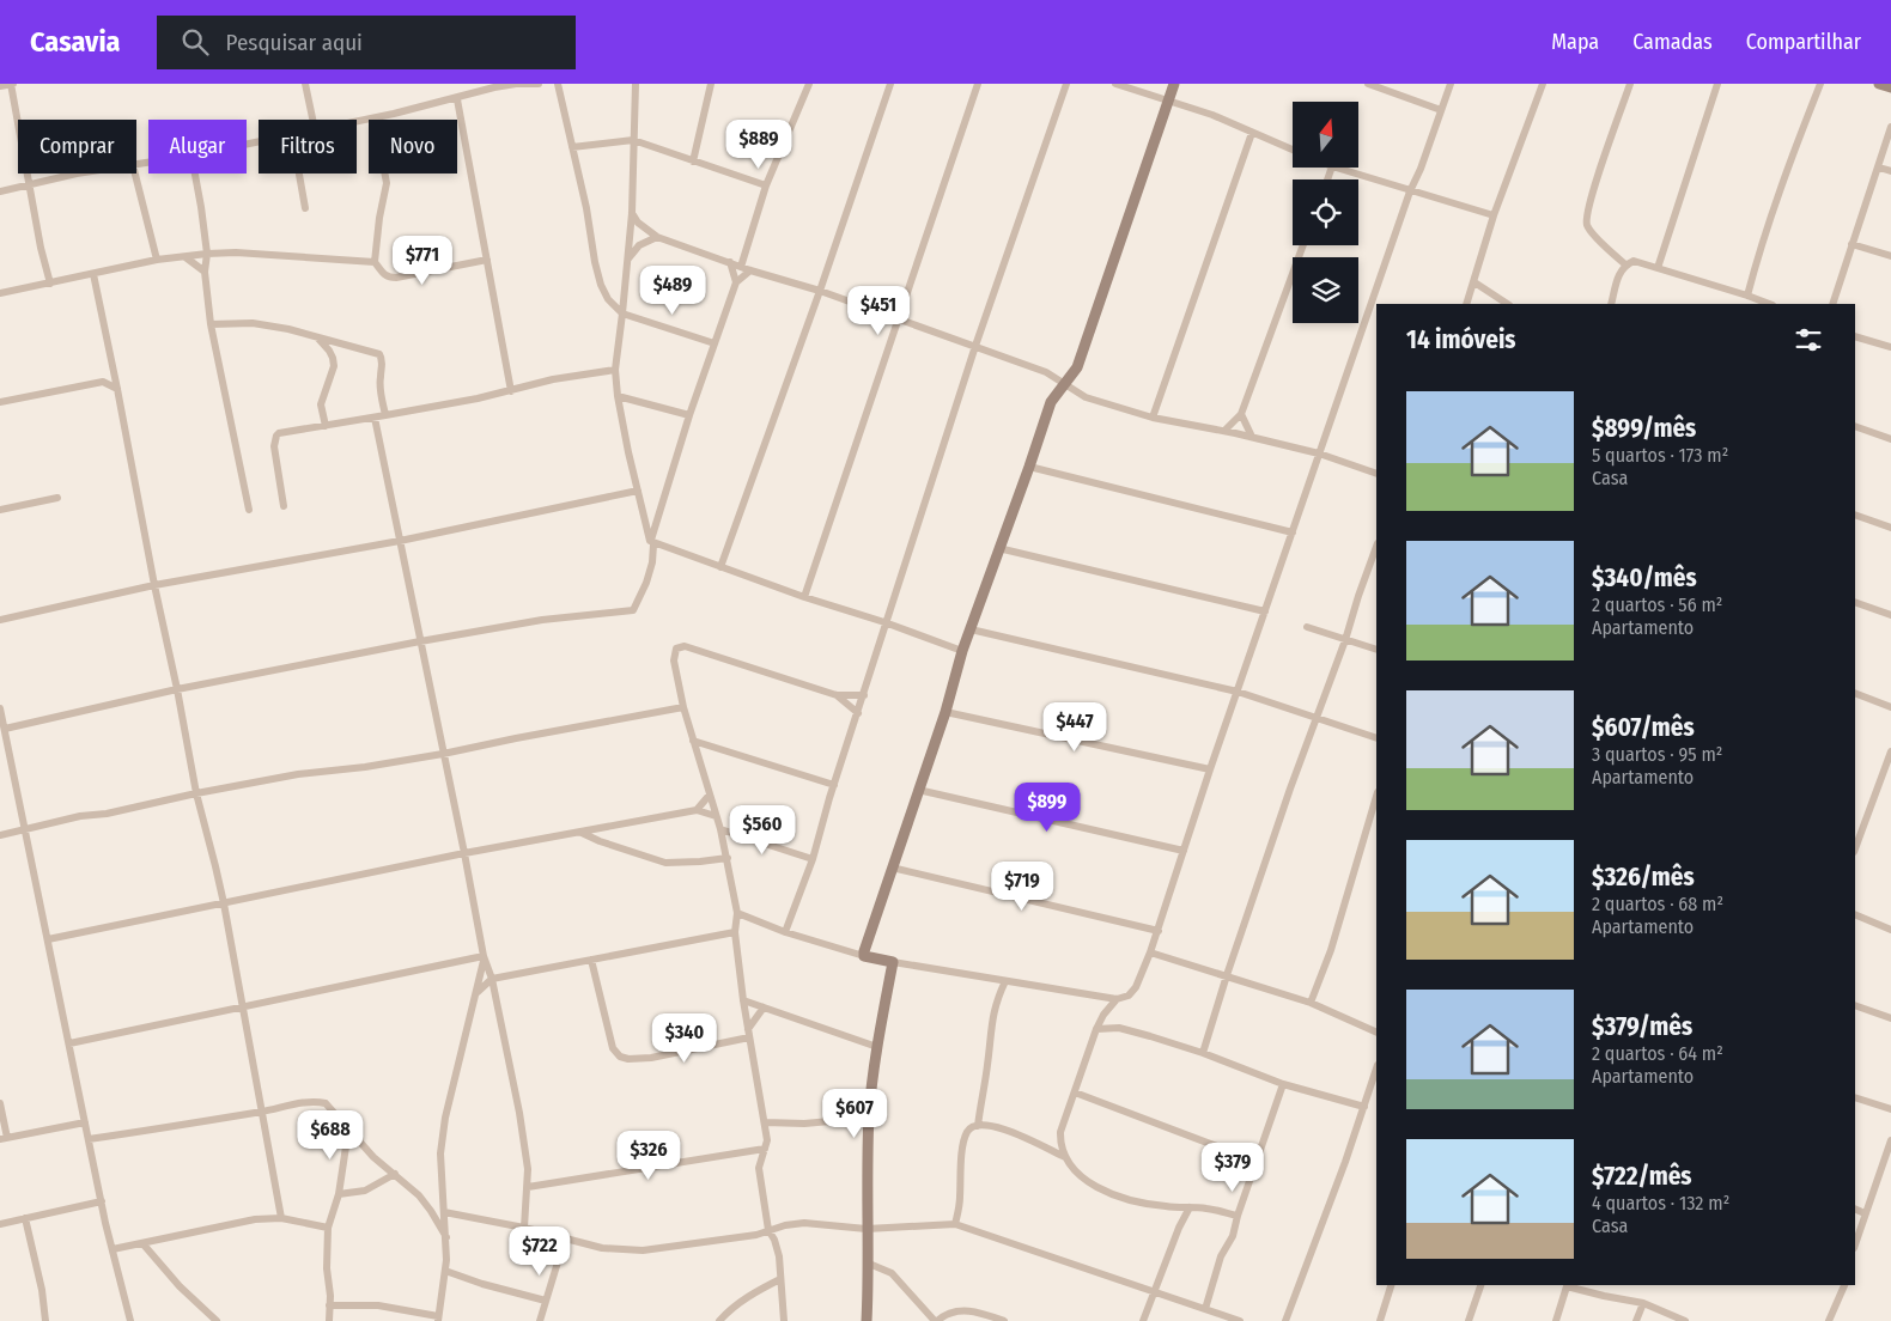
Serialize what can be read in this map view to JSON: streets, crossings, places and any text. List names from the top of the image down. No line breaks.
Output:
{"north":"top","page":{"header":"Casavia","search":"Pesquisar aqui","nav":["Mapa","Camadas","Compartilhar"],"price":["$889","$771","$489","$451","$447","$899","$560","$719","$340","$607","$688","$326","$379","$722"],"chip":["Comprar","Alugar","Filtros","Novo"],"heading":"14 imóveis","list":[{"name":"$899/mês","note":"5 quartos · 173 m² · Casa"},{"name":"$340/mês","note":"2 quartos · 56 m² · Apartamento"},{"name":"$607/mês","note":"3 quartos · 95 m² · Apartamento"},{"name":"$326/mês","note":"2 quartos · 68 m² · Apartamento"},{"name":"$379/mês","note":"2 quartos · 64 m² · Apartamento"},{"name":"$722/mês","note":"4 quartos · 132 m² · Casa"}]}}
